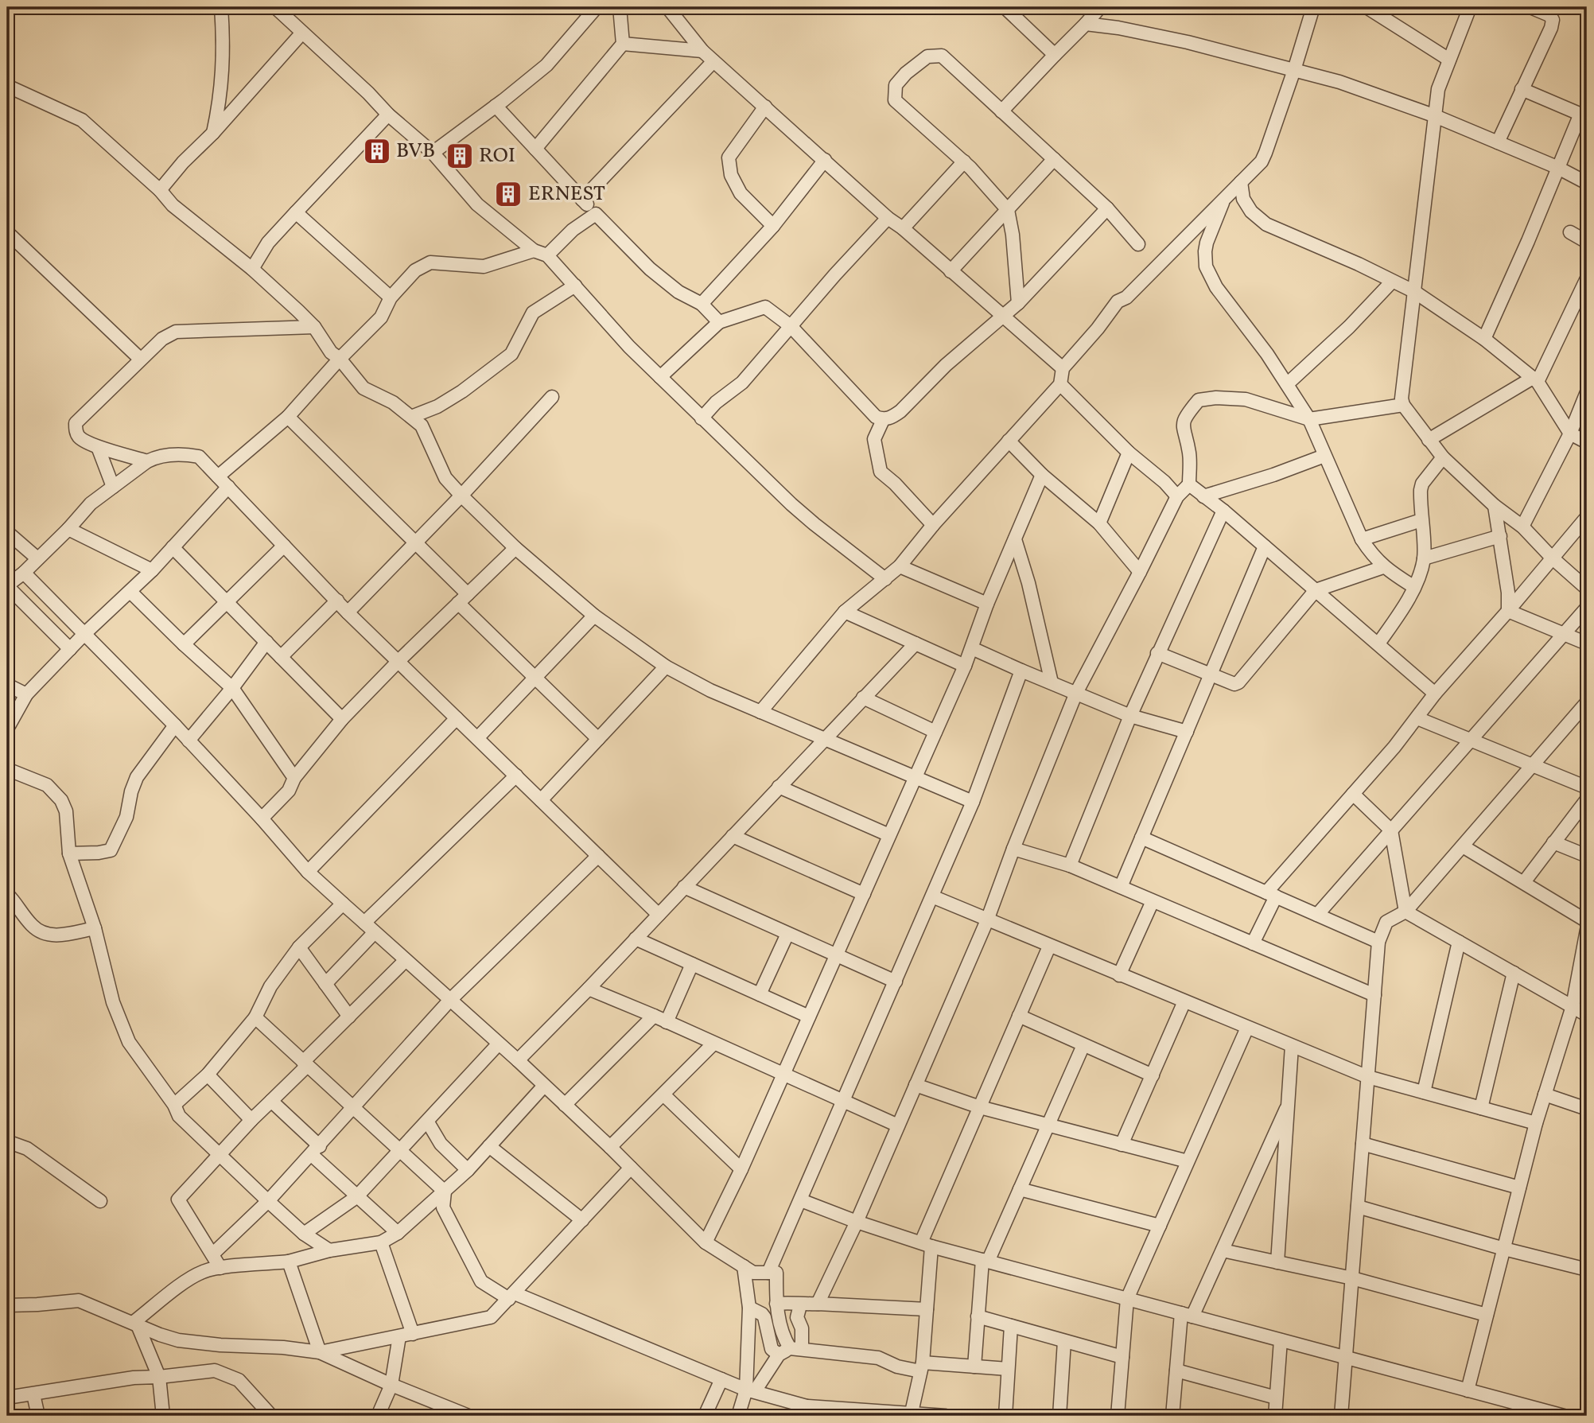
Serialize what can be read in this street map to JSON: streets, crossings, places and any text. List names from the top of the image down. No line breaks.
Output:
{"places":{"building":["BVB","ROI","ERNEST"]}}
